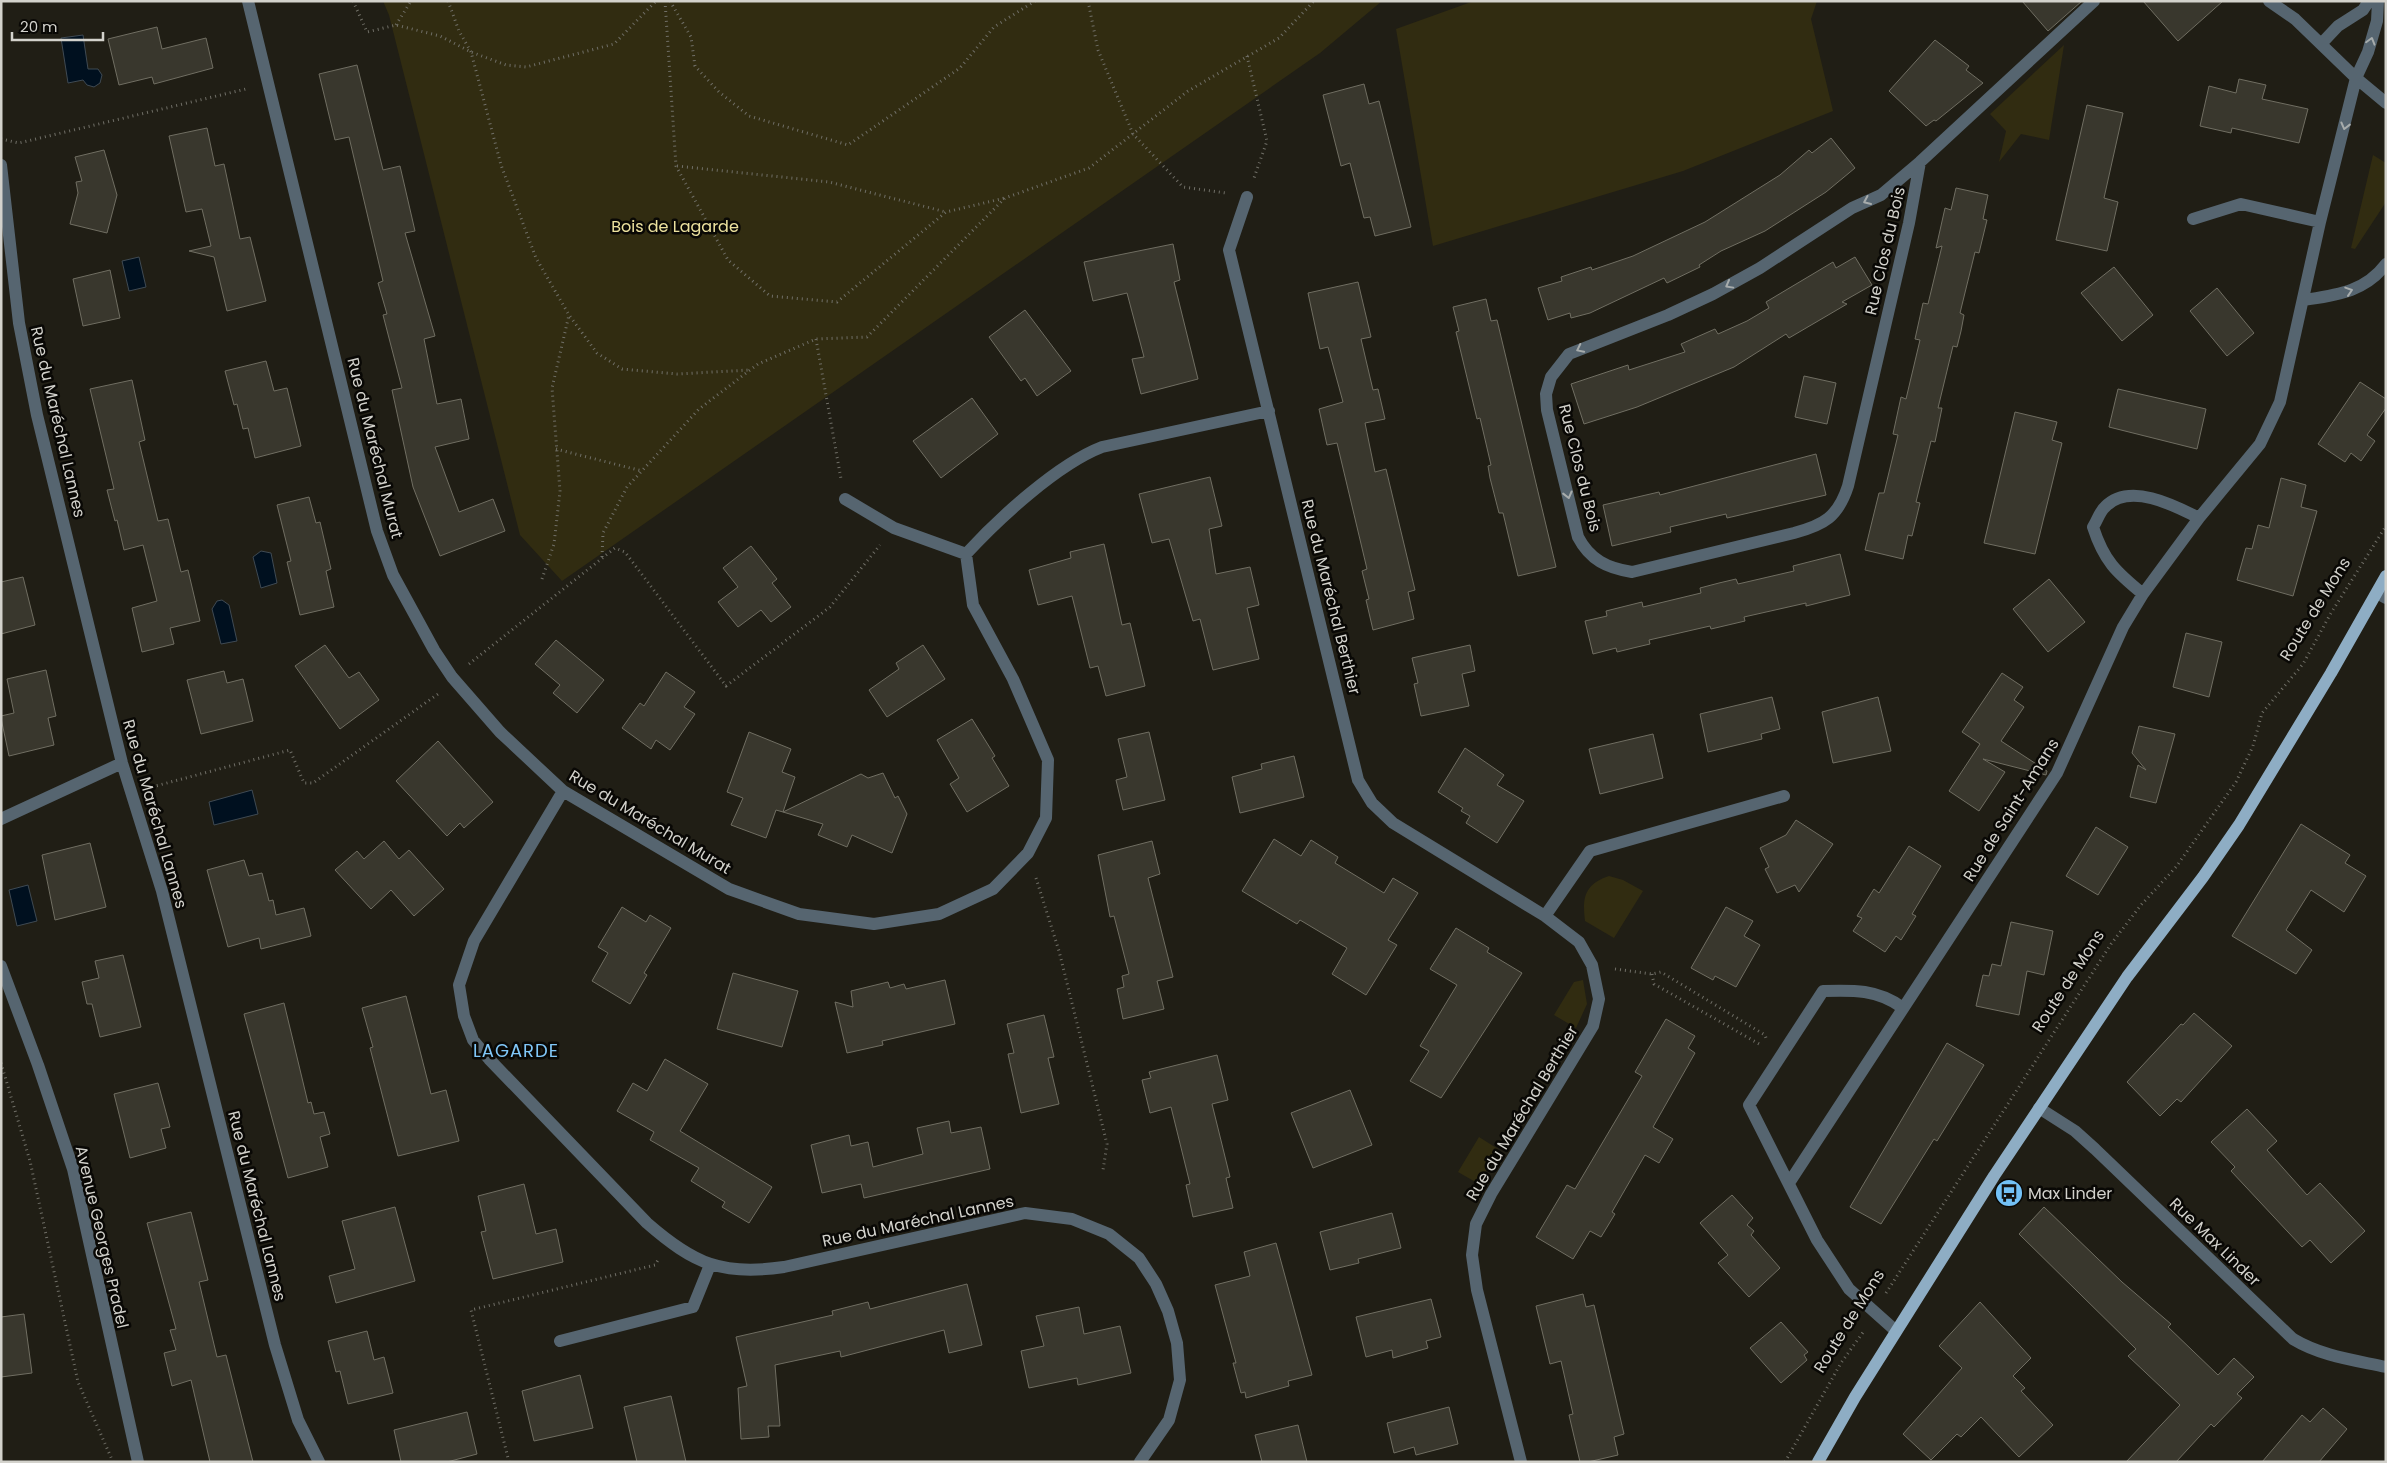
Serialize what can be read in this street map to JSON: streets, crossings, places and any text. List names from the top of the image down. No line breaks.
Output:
{"streets":{"street":["Rue Clos du Bois","Rue du Maréchal Lannes","Rue du Maréchal Murat","Rue du Maréchal Berthier","Rue de Saint-Amans","Avenue Georges Pradel","Rue Max Linder"],"path":["Route de Mons"]},"crossings":[["Rue du Maréchal Lannes","Rue du Maréchal Murat"]],"districts":["LAGARDE"],"parks":["Bois de Lagarde"],"places":{"bus stop":["Max Linder"]},"scale_bar":"20 m"}
